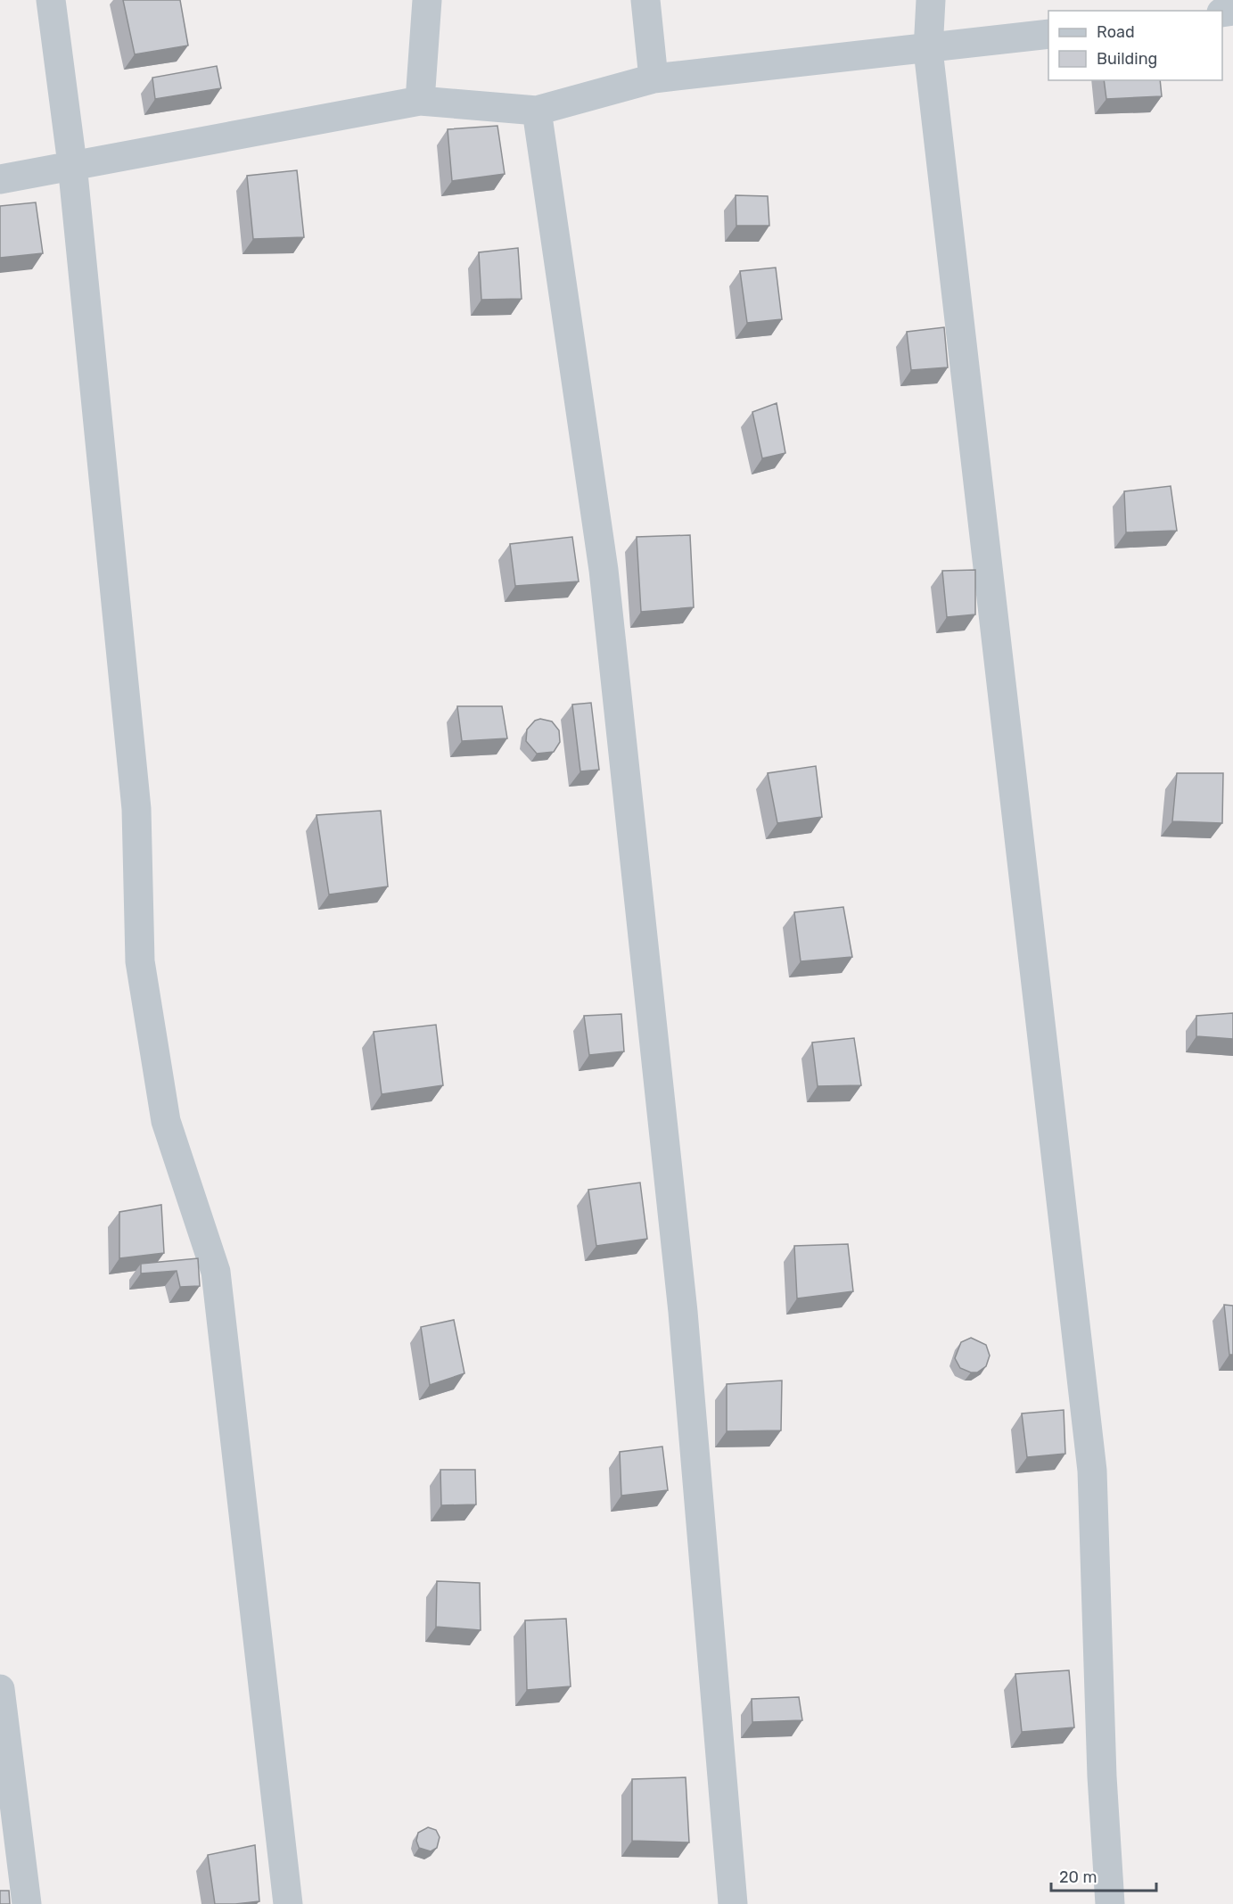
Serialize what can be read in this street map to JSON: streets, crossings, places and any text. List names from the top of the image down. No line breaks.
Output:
{"legend":["Road","Building"],"scale_bar":"20 m"}
